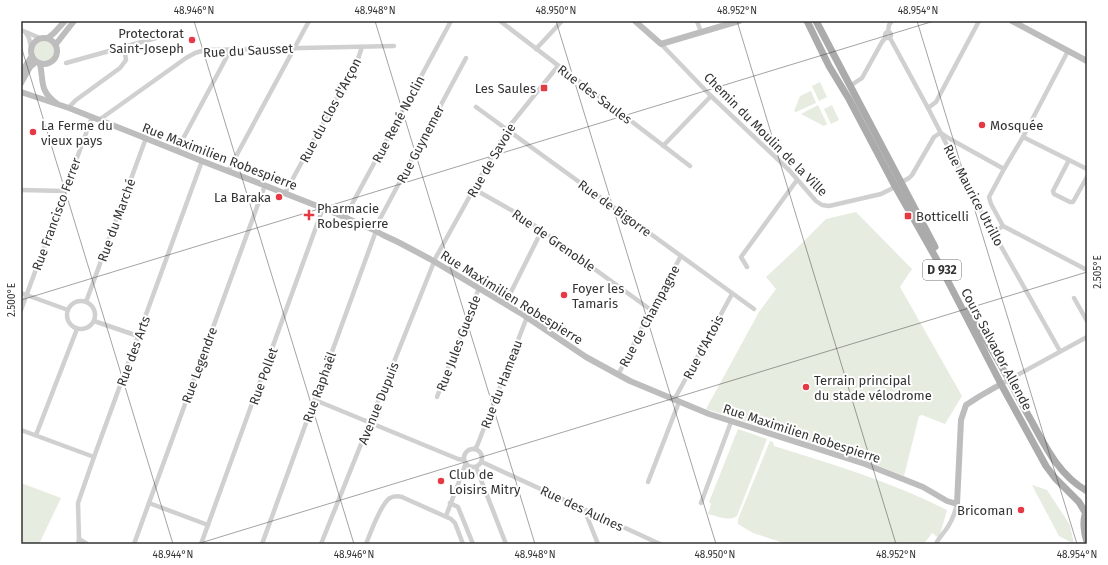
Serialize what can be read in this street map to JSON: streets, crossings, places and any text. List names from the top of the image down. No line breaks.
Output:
{"streets":{"main road":["D 932","Cours Salvador Allende"],"street":["Rue du Sausset","Rue des Saules","Rue du Clos d'Arçon","Rue René Noclin","Chemin du Moulin de la Ville","Rue Guynemer","Rue Maximilien Robespierre","Rue de Savoie","Rue Maurice Utrillo","Rue de Bigorre","Rue Francisco Ferrer","Rue du Marché","Rue de Grenoble","Rue de Champagne","Rue Jules Guesde","Rue d'Artois","Rue des Arts","Rue Legendre","Rue Pollet","Rue du Hameau","Rue Raphaël","Avenue Dupuis","Rue des Aulnes"]},"crossings":[["Rue du Sausset","Rue du Clos d'Arçon"],["Rue du Sausset","Rue Maximilien Robespierre"],["Rue des Saules","Rue de Savoie"],["Rue du Clos d'Arçon","Rue Maximilien Robespierre"],["Rue René Noclin","Rue Maximilien Robespierre"],["Chemin du Moulin de la Ville","Rue Maurice Utrillo"],["Chemin du Moulin de la Ville","Cours Salvador Allende"],["Rue Guynemer","Rue Maximilien Robespierre"],["Rue Guynemer","Rue Raphaël"],["Rue Maximilien Robespierre","Rue de Savoie"],["Rue Maximilien Robespierre","Rue Francisco Ferrer"],["Rue Maximilien Robespierre","Rue du Marché"],["Rue Maximilien Robespierre","Rue de Champagne"],["Rue Maximilien Robespierre","Rue Jules Guesde"],["Rue Maximilien Robespierre","Rue d'Artois"],["Rue Maximilien Robespierre","Rue des Arts"],["Rue Maximilien Robespierre","Rue Legendre"],["Rue Maximilien Robespierre","Rue Pollet"],["Rue Maximilien Robespierre","Rue du Hameau"],["Rue Maximilien Robespierre","Rue Raphaël"],["Rue Maximilien Robespierre","Avenue Dupuis"],["Rue de Savoie","Rue de Bigorre"],["Rue de Savoie","Rue de Grenoble"],["Rue de Savoie","Avenue Dupuis"],["Rue de Bigorre","Rue de Champagne"],["Rue de Bigorre","Rue d'Artois"],["Rue de Grenoble","Rue de Champagne"],["Rue du Hameau","Rue des Aulnes"]],"places":{"other":["Protectorat Saint-Joseph","Mosquée","La Ferme du vieux pays","La Baraka","Foyer les Tamaris","Terrain principal du stade vélodrome","Club de Loisirs Mitry","Bricoman"],"transit":["Les Saules","Botticelli"],"health":["Pharmacie Robespierre"]},"coordinates":["48.946°N","48.948°N","48.950°N","48.952°N","48.954°N","2.505°E","2.500°E","48.944°N"]}
